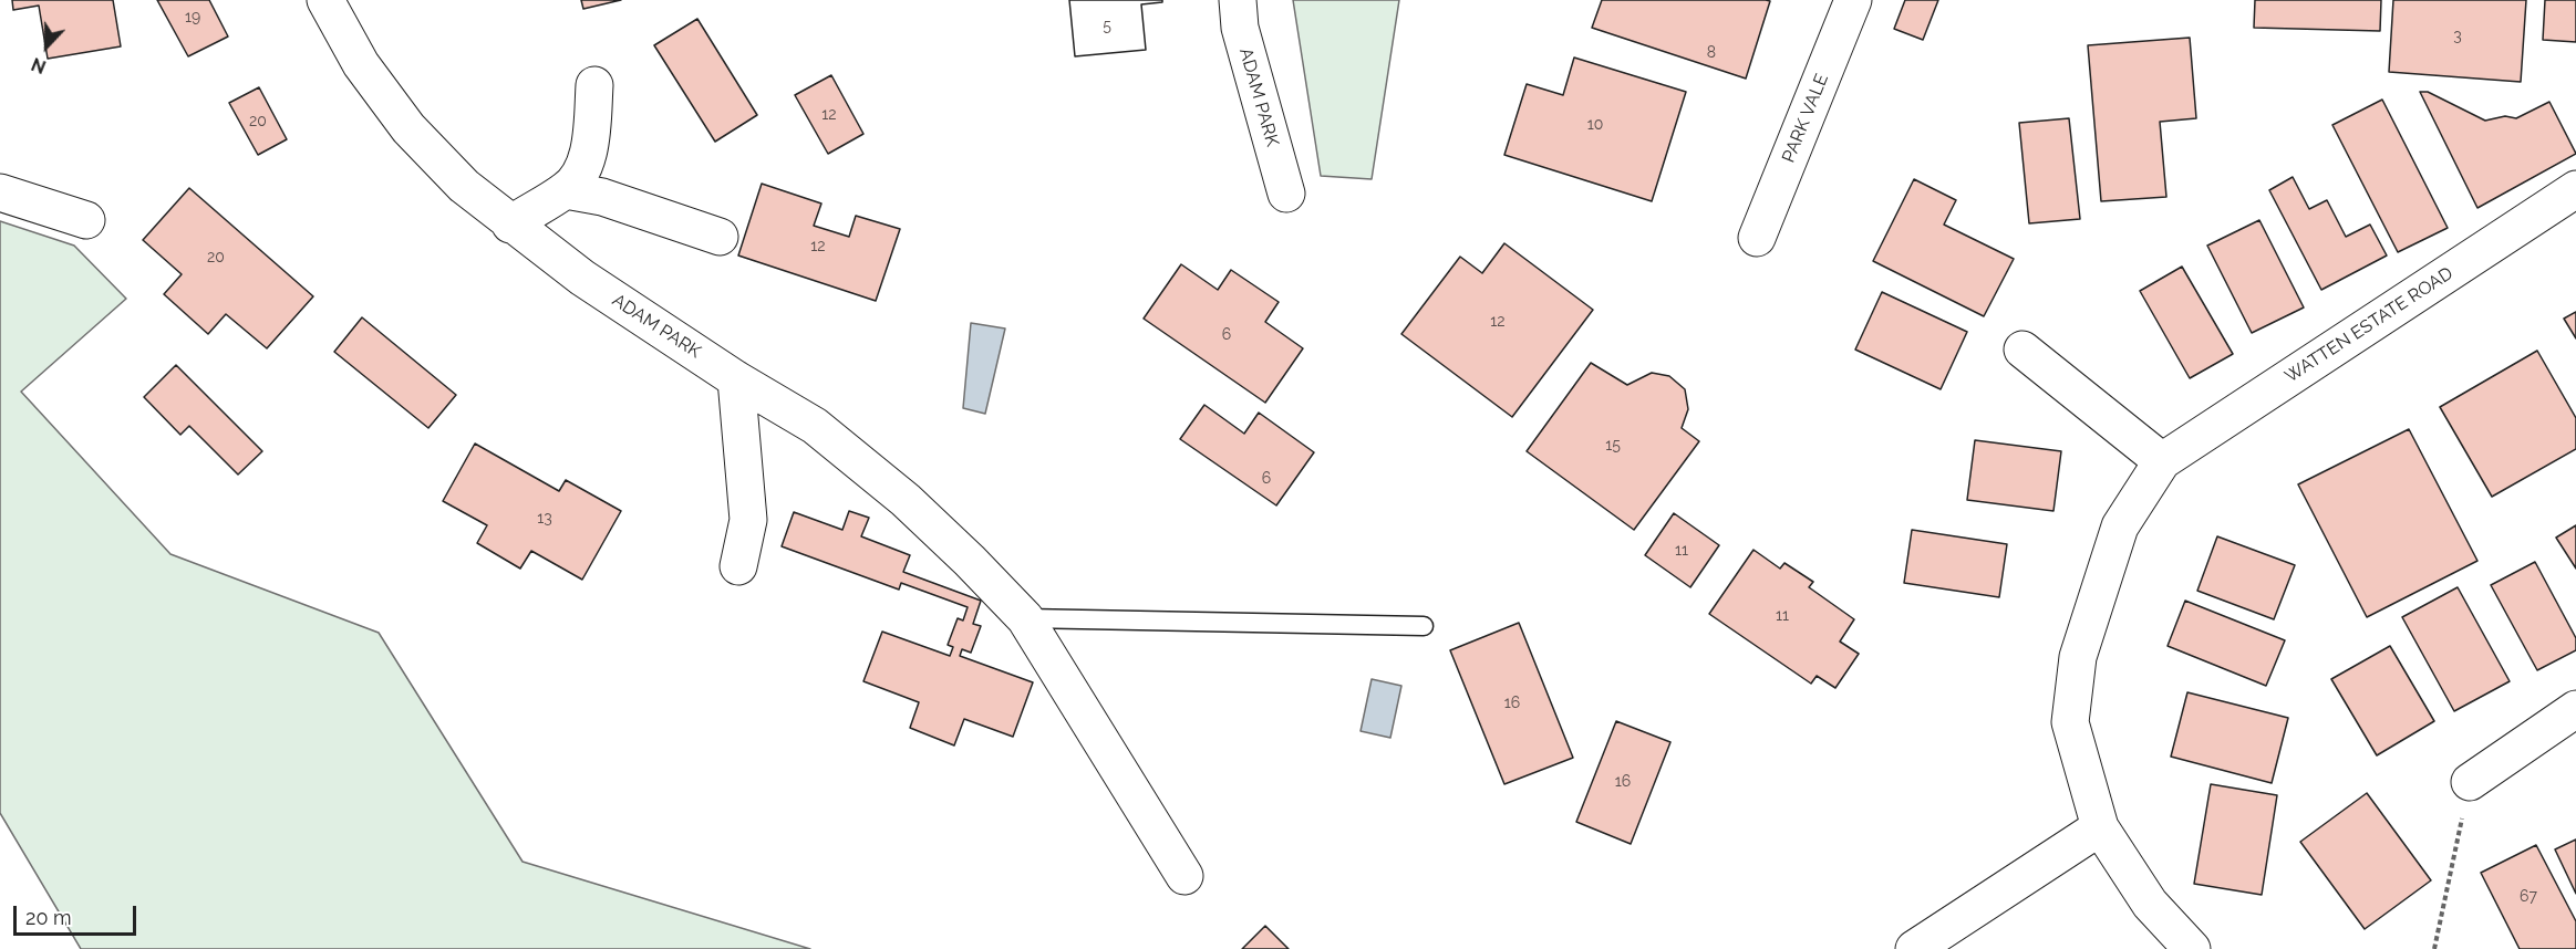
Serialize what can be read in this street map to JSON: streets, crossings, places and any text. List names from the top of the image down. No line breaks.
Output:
{"streets":{"street":["ADAM PARK","PARK VALE","WATTEN ESTATE ROAD"]},"house_numbers":["19","5","3","8","12","20","10","12","20","12","6","15","6","13","11","11","16","16","67"],"scale_bar":"20 m","north":"bottom"}
